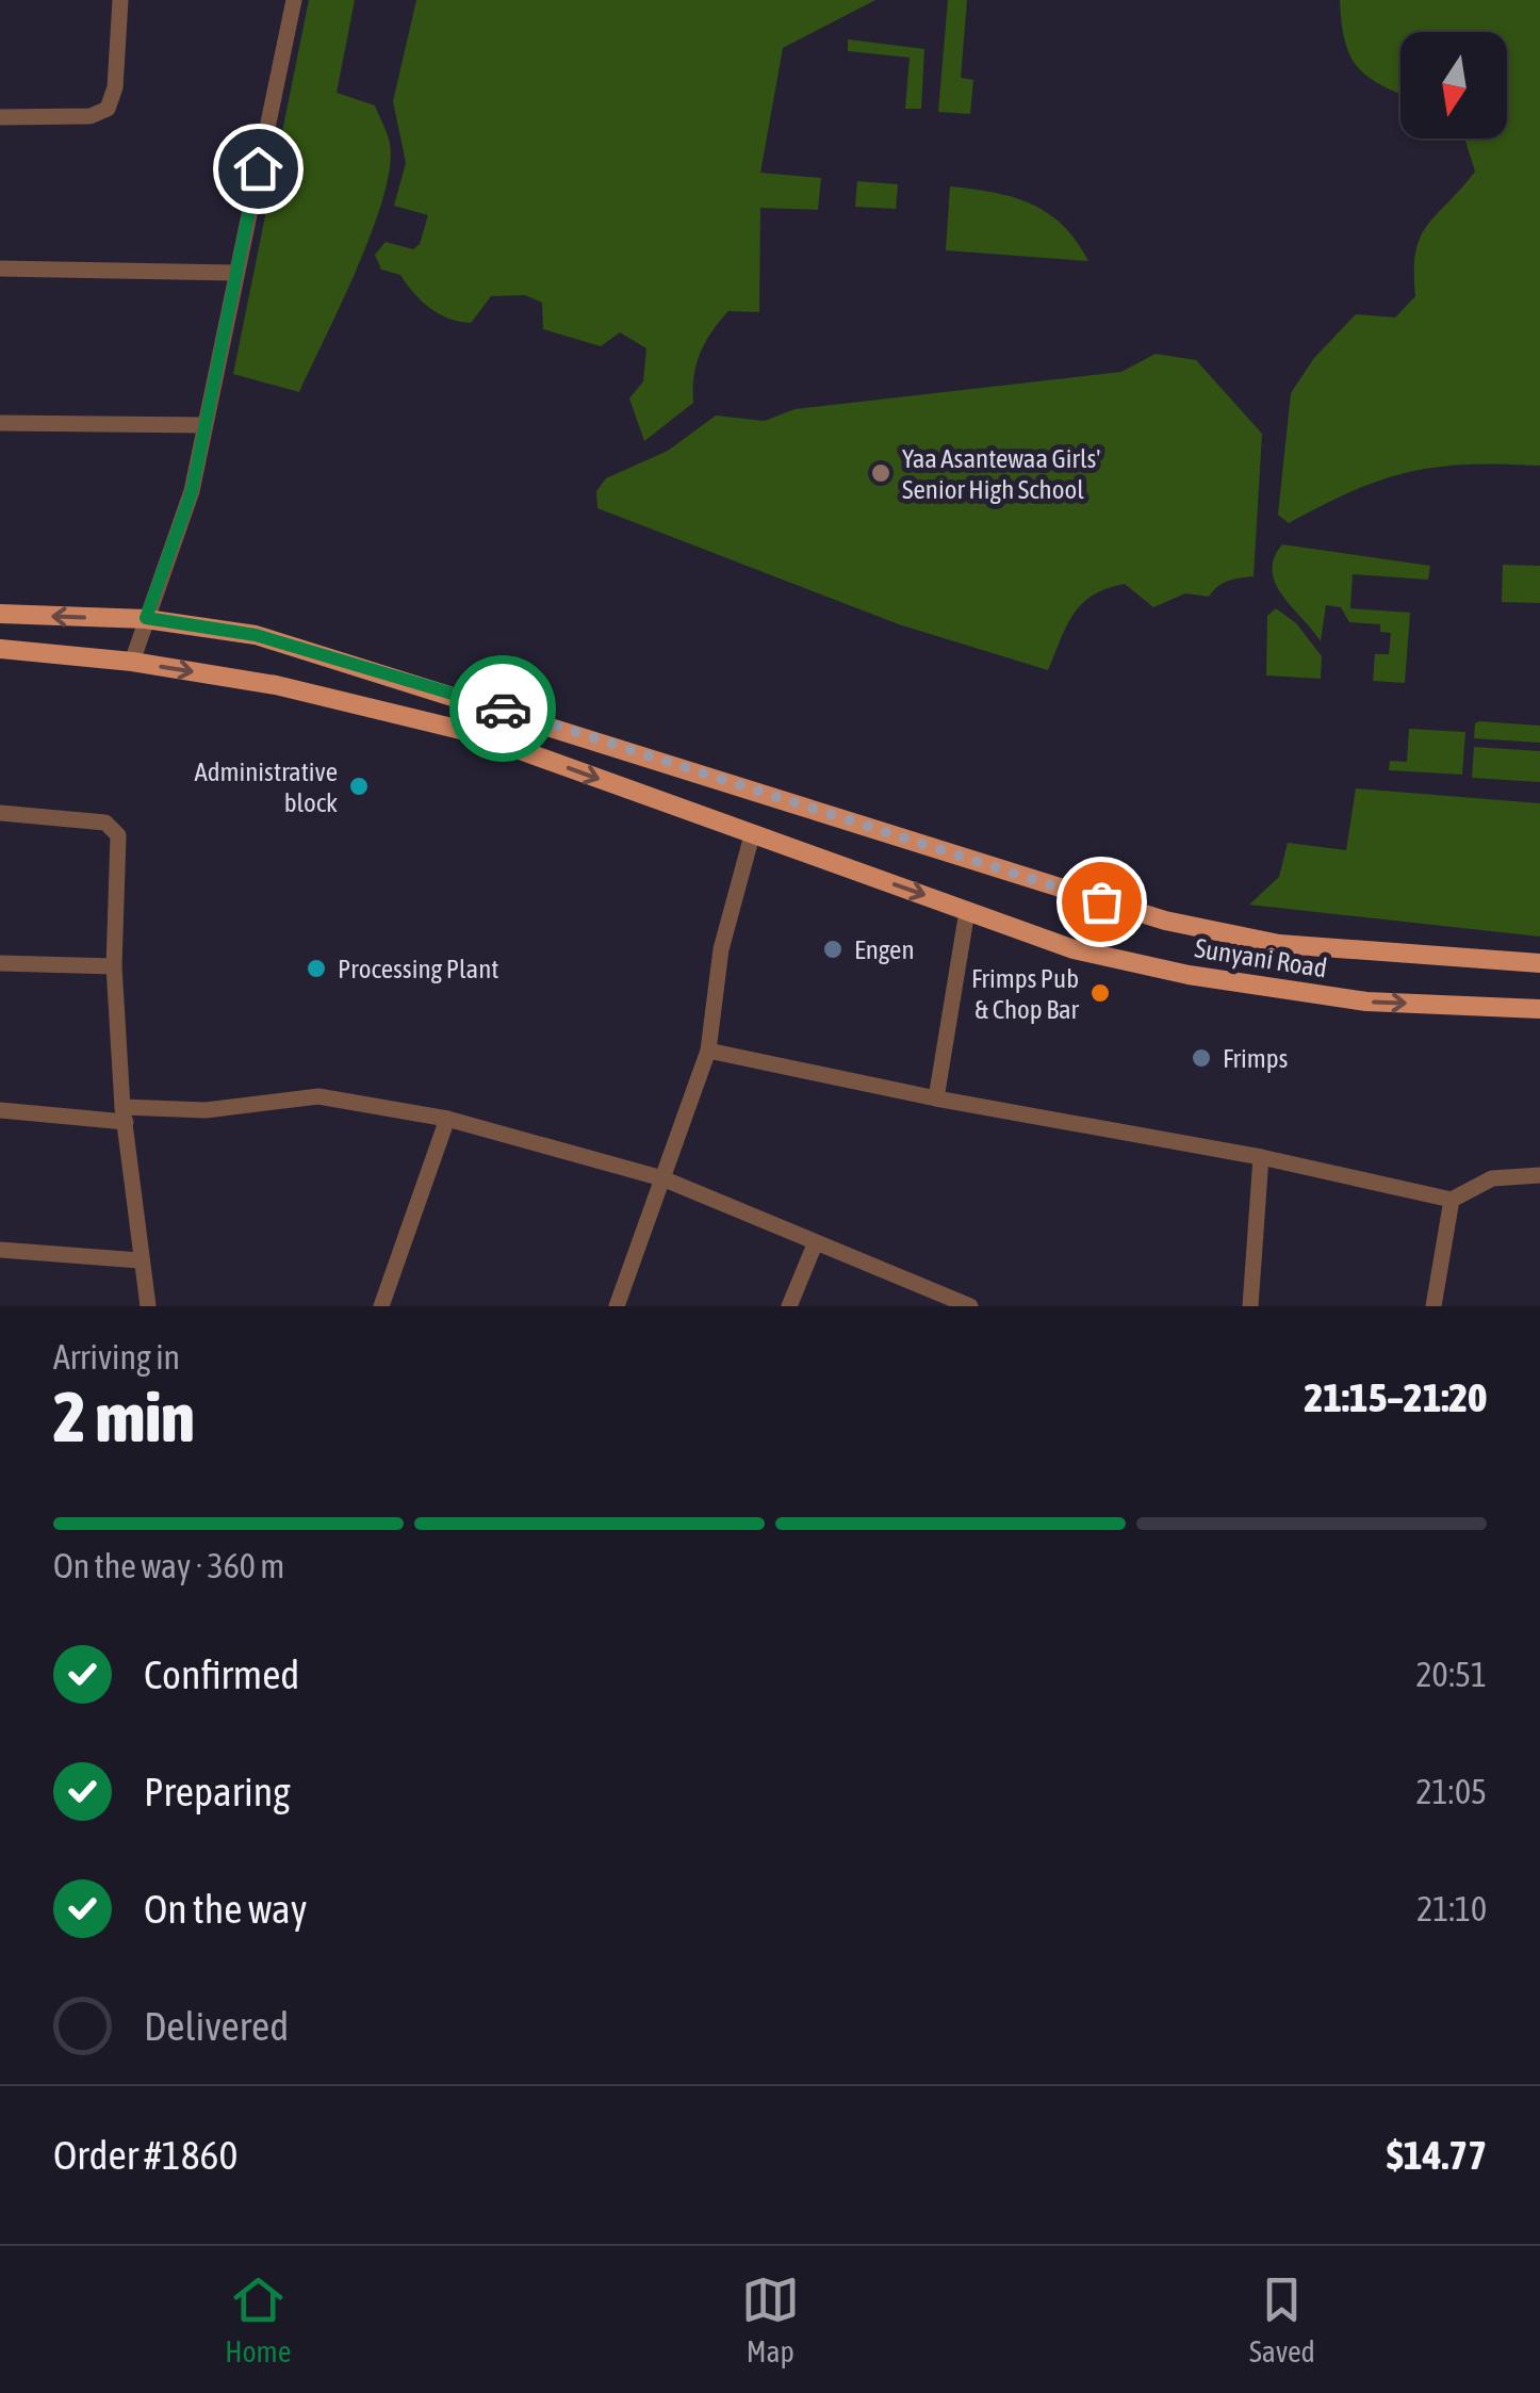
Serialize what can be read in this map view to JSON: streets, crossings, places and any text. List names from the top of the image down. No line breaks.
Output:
{"streets":{"main road":["Sunyani Road"]},"places":["Yaa Asantewaa Girls' Senior High School","Administrative block","Engen","Processing Plant","Frimps Pub & Chop Bar","Frimps"],"north":"bottom","page":{"heading":["2 min","Arriving in","21:15–21:20"],"panel":["Order #1860","$14.77"],"bar":"On the way · 360 m","list":[["Confirmed","20:51"],["Preparing","21:05"],["On the way","21:10"],"Delivered"],"tabs":["Home","Map","Saved"]}}
